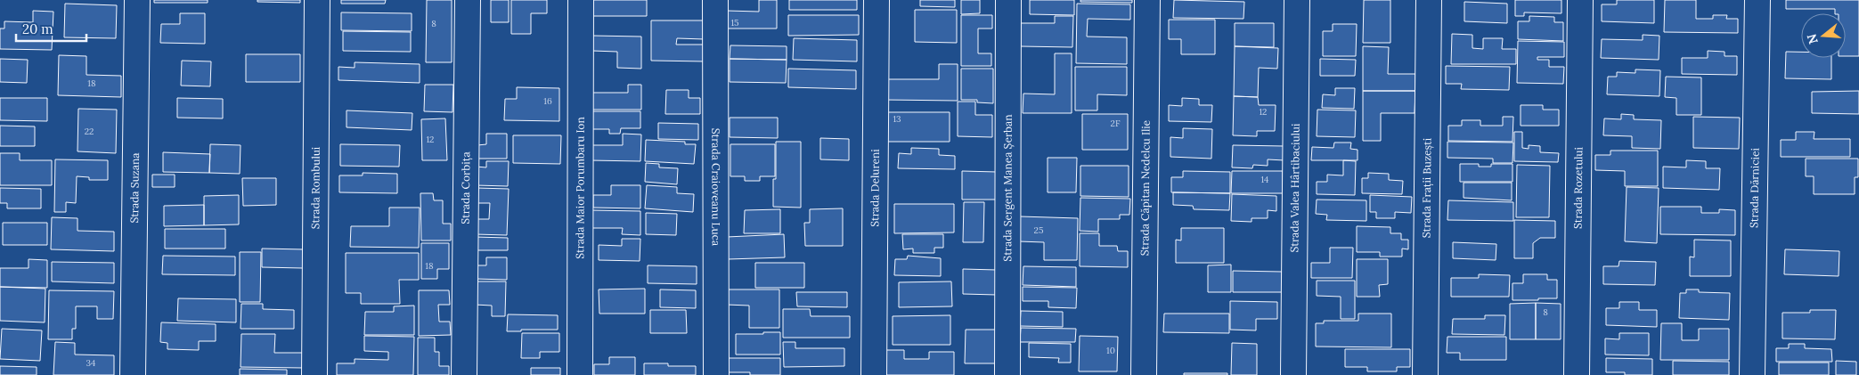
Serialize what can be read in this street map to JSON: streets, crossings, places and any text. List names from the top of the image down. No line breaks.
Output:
{"streets":{"street":["Strada Suzana","Strada Rombului","Strada Corbița","Strada Maior Porumbaru Ion","Strada Delureni","Strada Sergent Manea Șerban","Strada Căpitan Nedelcu Ilie","Strada Frații Buzești","Strada Rozetului","Strada Craioveanu Luca","Strada Valea Hârtibaciului","Strada Dărniciei"]},"house_numbers":["15","8","18","16","12","13","2F","22","12","14","25","18","8","10","34"],"scale_bar":"20 m","north":"left"}
